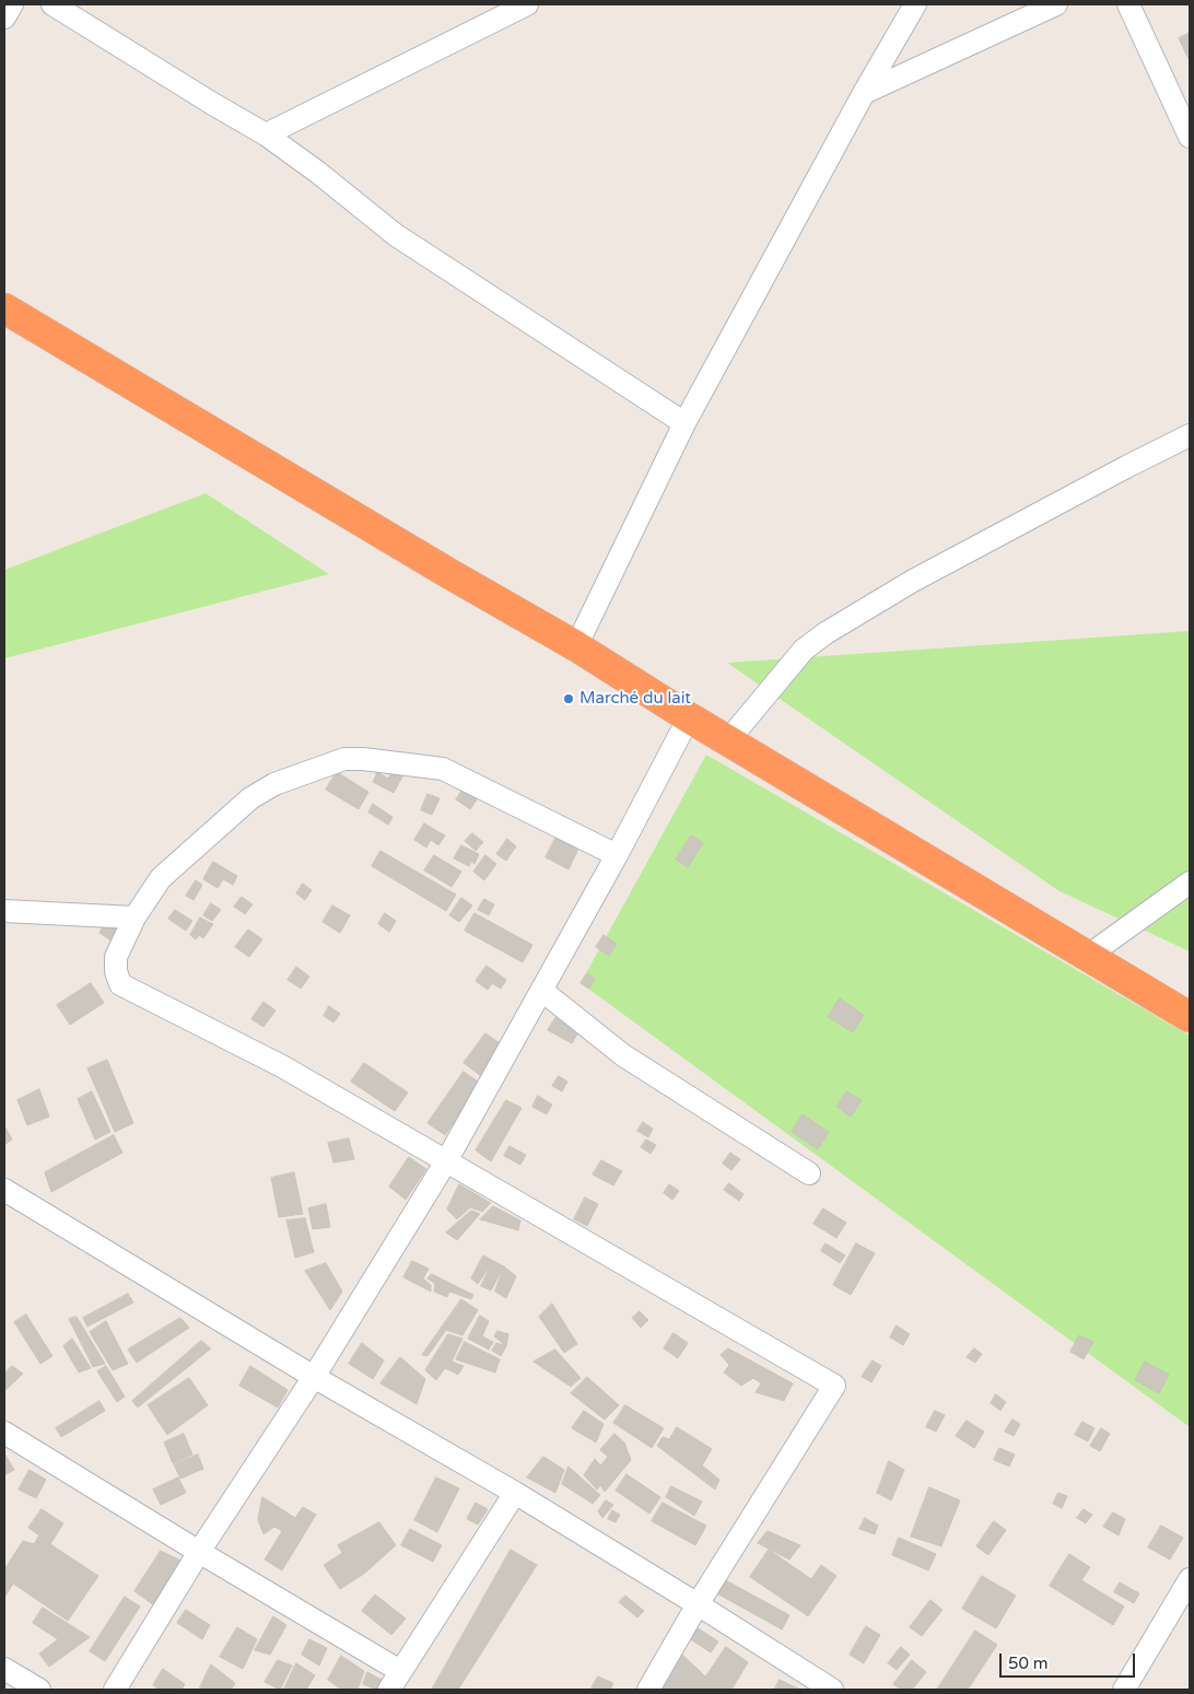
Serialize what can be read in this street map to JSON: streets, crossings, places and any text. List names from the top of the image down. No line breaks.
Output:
{"places":["Marché du lait"],"scale_bar":"50 m"}
